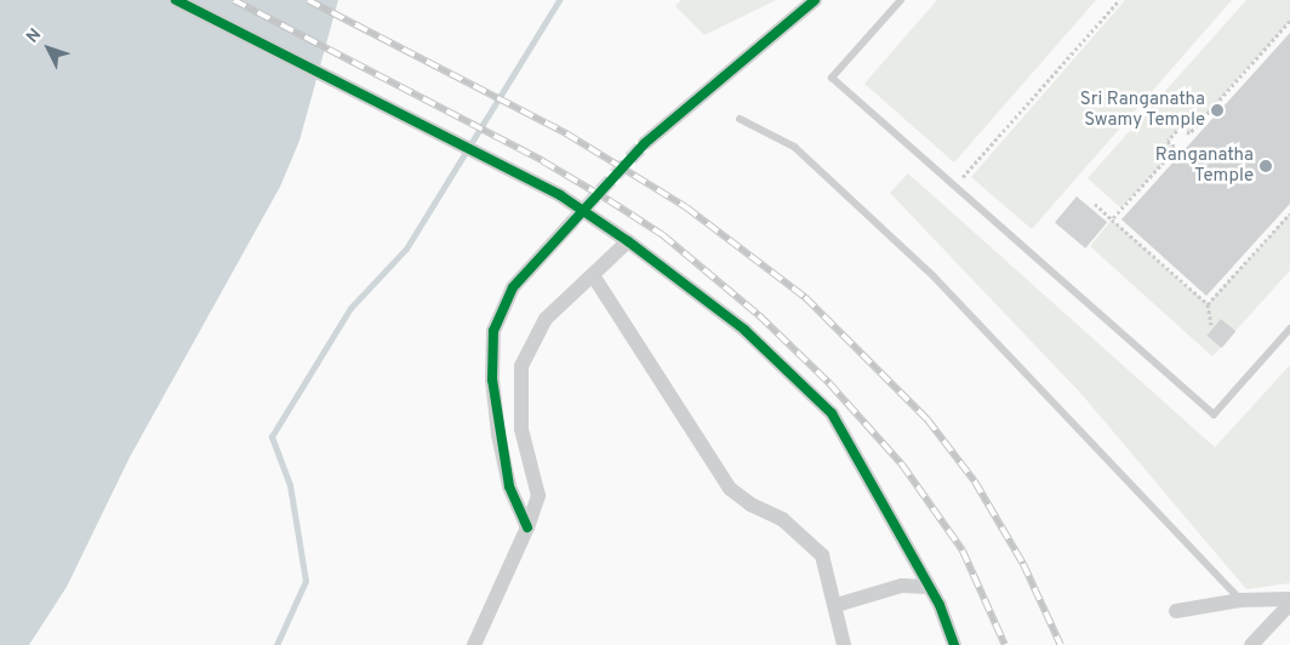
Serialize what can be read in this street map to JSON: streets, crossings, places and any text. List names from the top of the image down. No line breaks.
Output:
{"places":["Sri Ranganatha Swamy Temple","Ranganatha Temple"],"north":"top left"}
